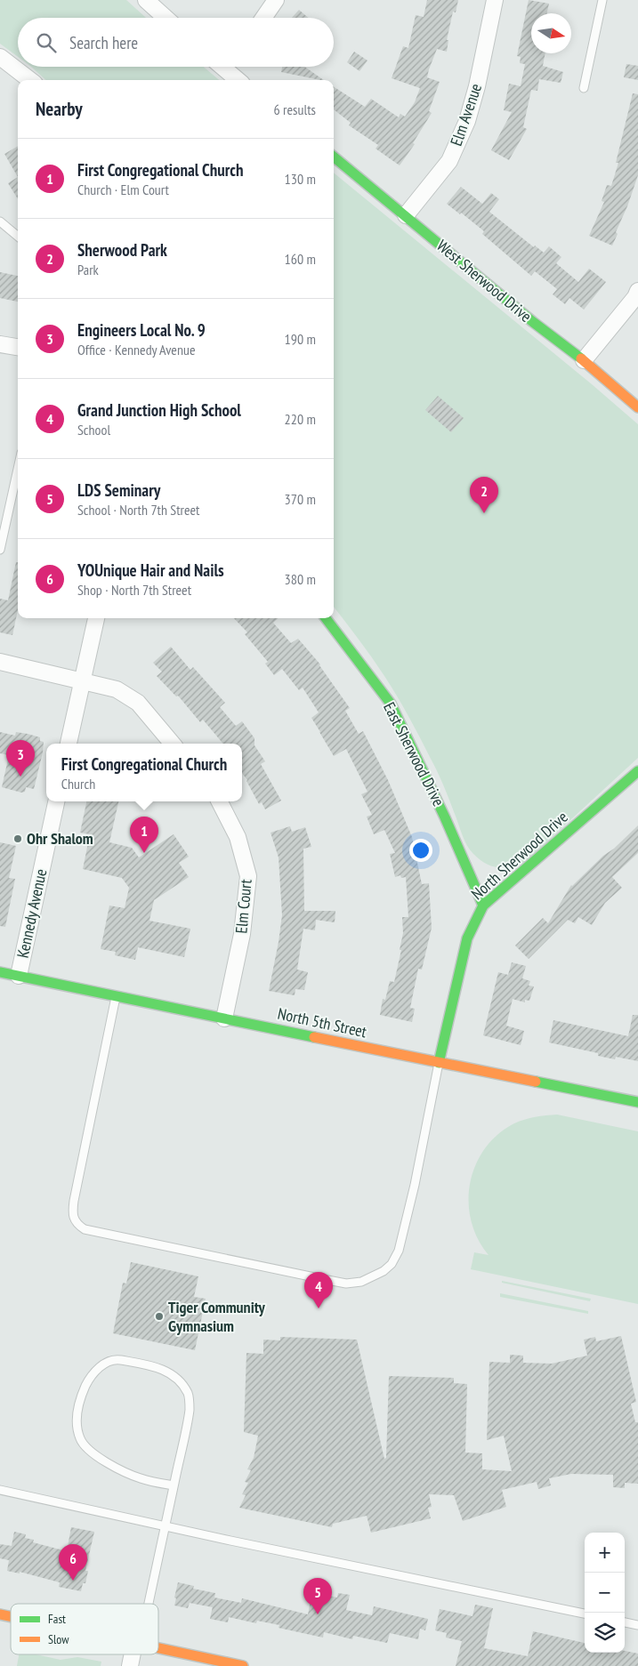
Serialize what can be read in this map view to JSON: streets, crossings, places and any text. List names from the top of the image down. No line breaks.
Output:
{"streets":{"street":["Elm Avenue","West Sherwood Drive","East Sherwood Drive","North Sherwood Drive","Elm Court","Kennedy Avenue","North 5th Street"]},"crossings":[["Elm Avenue","West Sherwood Drive"],["East Sherwood Drive","North Sherwood Drive"],["North Sherwood Drive","North 5th Street"],["Elm Court","North 5th Street"],["Kennedy Avenue","North 5th Street"]],"places":["Ohr Shalom","Tiger Community Gymnasium"],"legend":["Fast","Slow"],"north":"right","page":{"search":"Search here","heading":["Nearby","6 results"],"list":[{"mark":"1","name":"First Congregational Church","note":"Church · Elm Court","value":"130 m"},{"mark":"2","name":"Sherwood Park","note":"Park","value":"160 m"},{"mark":"3","name":"Engineers Local No. 9","note":"Office · Kennedy Avenue","value":"190 m"},{"mark":"4","name":"Grand Junction High School","note":"School","value":"220 m"},{"mark":"5","name":"LDS Seminary","note":"School · North 7th Street","value":"370 m"},{"mark":"6","name":"YOUnique Hair and Nails","note":"Shop · North 7th Street","value":"380 m"}],"pins":["2","3","1","4","6","5"],"popup":["First Congregational Church","Church"],"map_buttons":["+","−"]}}
